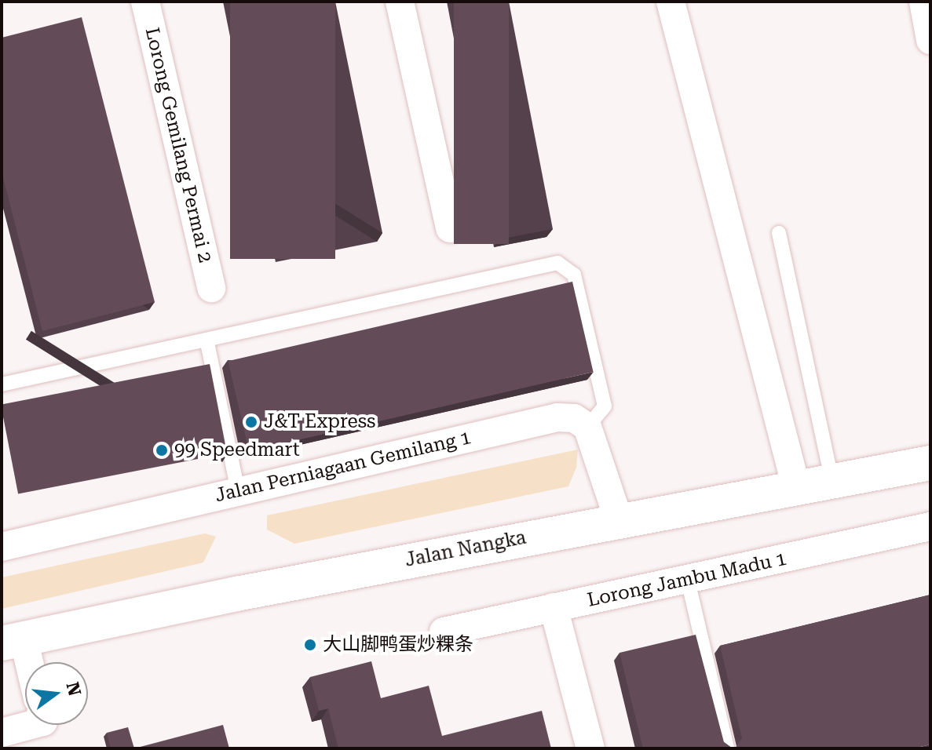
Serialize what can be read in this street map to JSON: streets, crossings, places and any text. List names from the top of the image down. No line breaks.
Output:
{"streets":{"street":["Lorong Gemilang Permai 2","Jalan Perniagaan Gemilang 1","Jalan Nangka","Lorong Jambu Madu 1"]},"places":["J&T Express","99 Speedmart","大山脚鸭蛋炒粿条"],"north":"right"}
